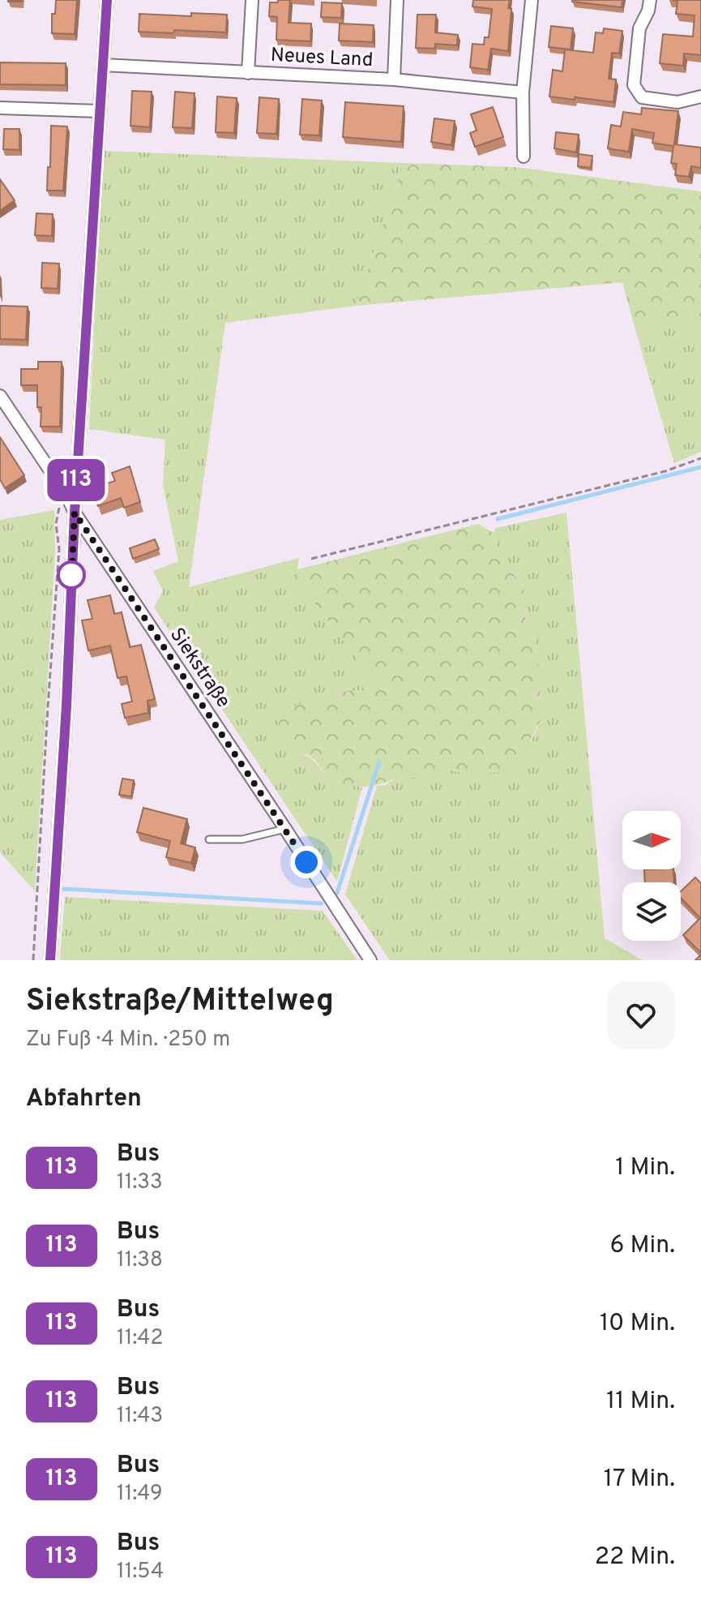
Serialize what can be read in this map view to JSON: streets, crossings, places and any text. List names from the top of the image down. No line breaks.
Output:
{"streets":{"street":["Neues Land","Siekstraße"]},"lines":["bus line 113"],"north":"right","page":{"on_map":"113","heading":[["Siekstraße/Mittelweg","Zu Fuß · 4 Min. · 250 m"],"Abfahrten"],"list":[{"mark":"113","name":"Bus","note":"11:33","value":"1 Min."},{"mark":"113","name":"Bus","note":"11:38","value":"6 Min."},{"mark":"113","name":"Bus","note":"11:42","value":"10 Min."},{"mark":"113","name":"Bus","note":"11:43","value":"11 Min."},{"mark":"113","name":"Bus","note":"11:49","value":"17 Min."},{"mark":"113","name":"Bus","note":"11:54","value":"22 Min."}]}}
